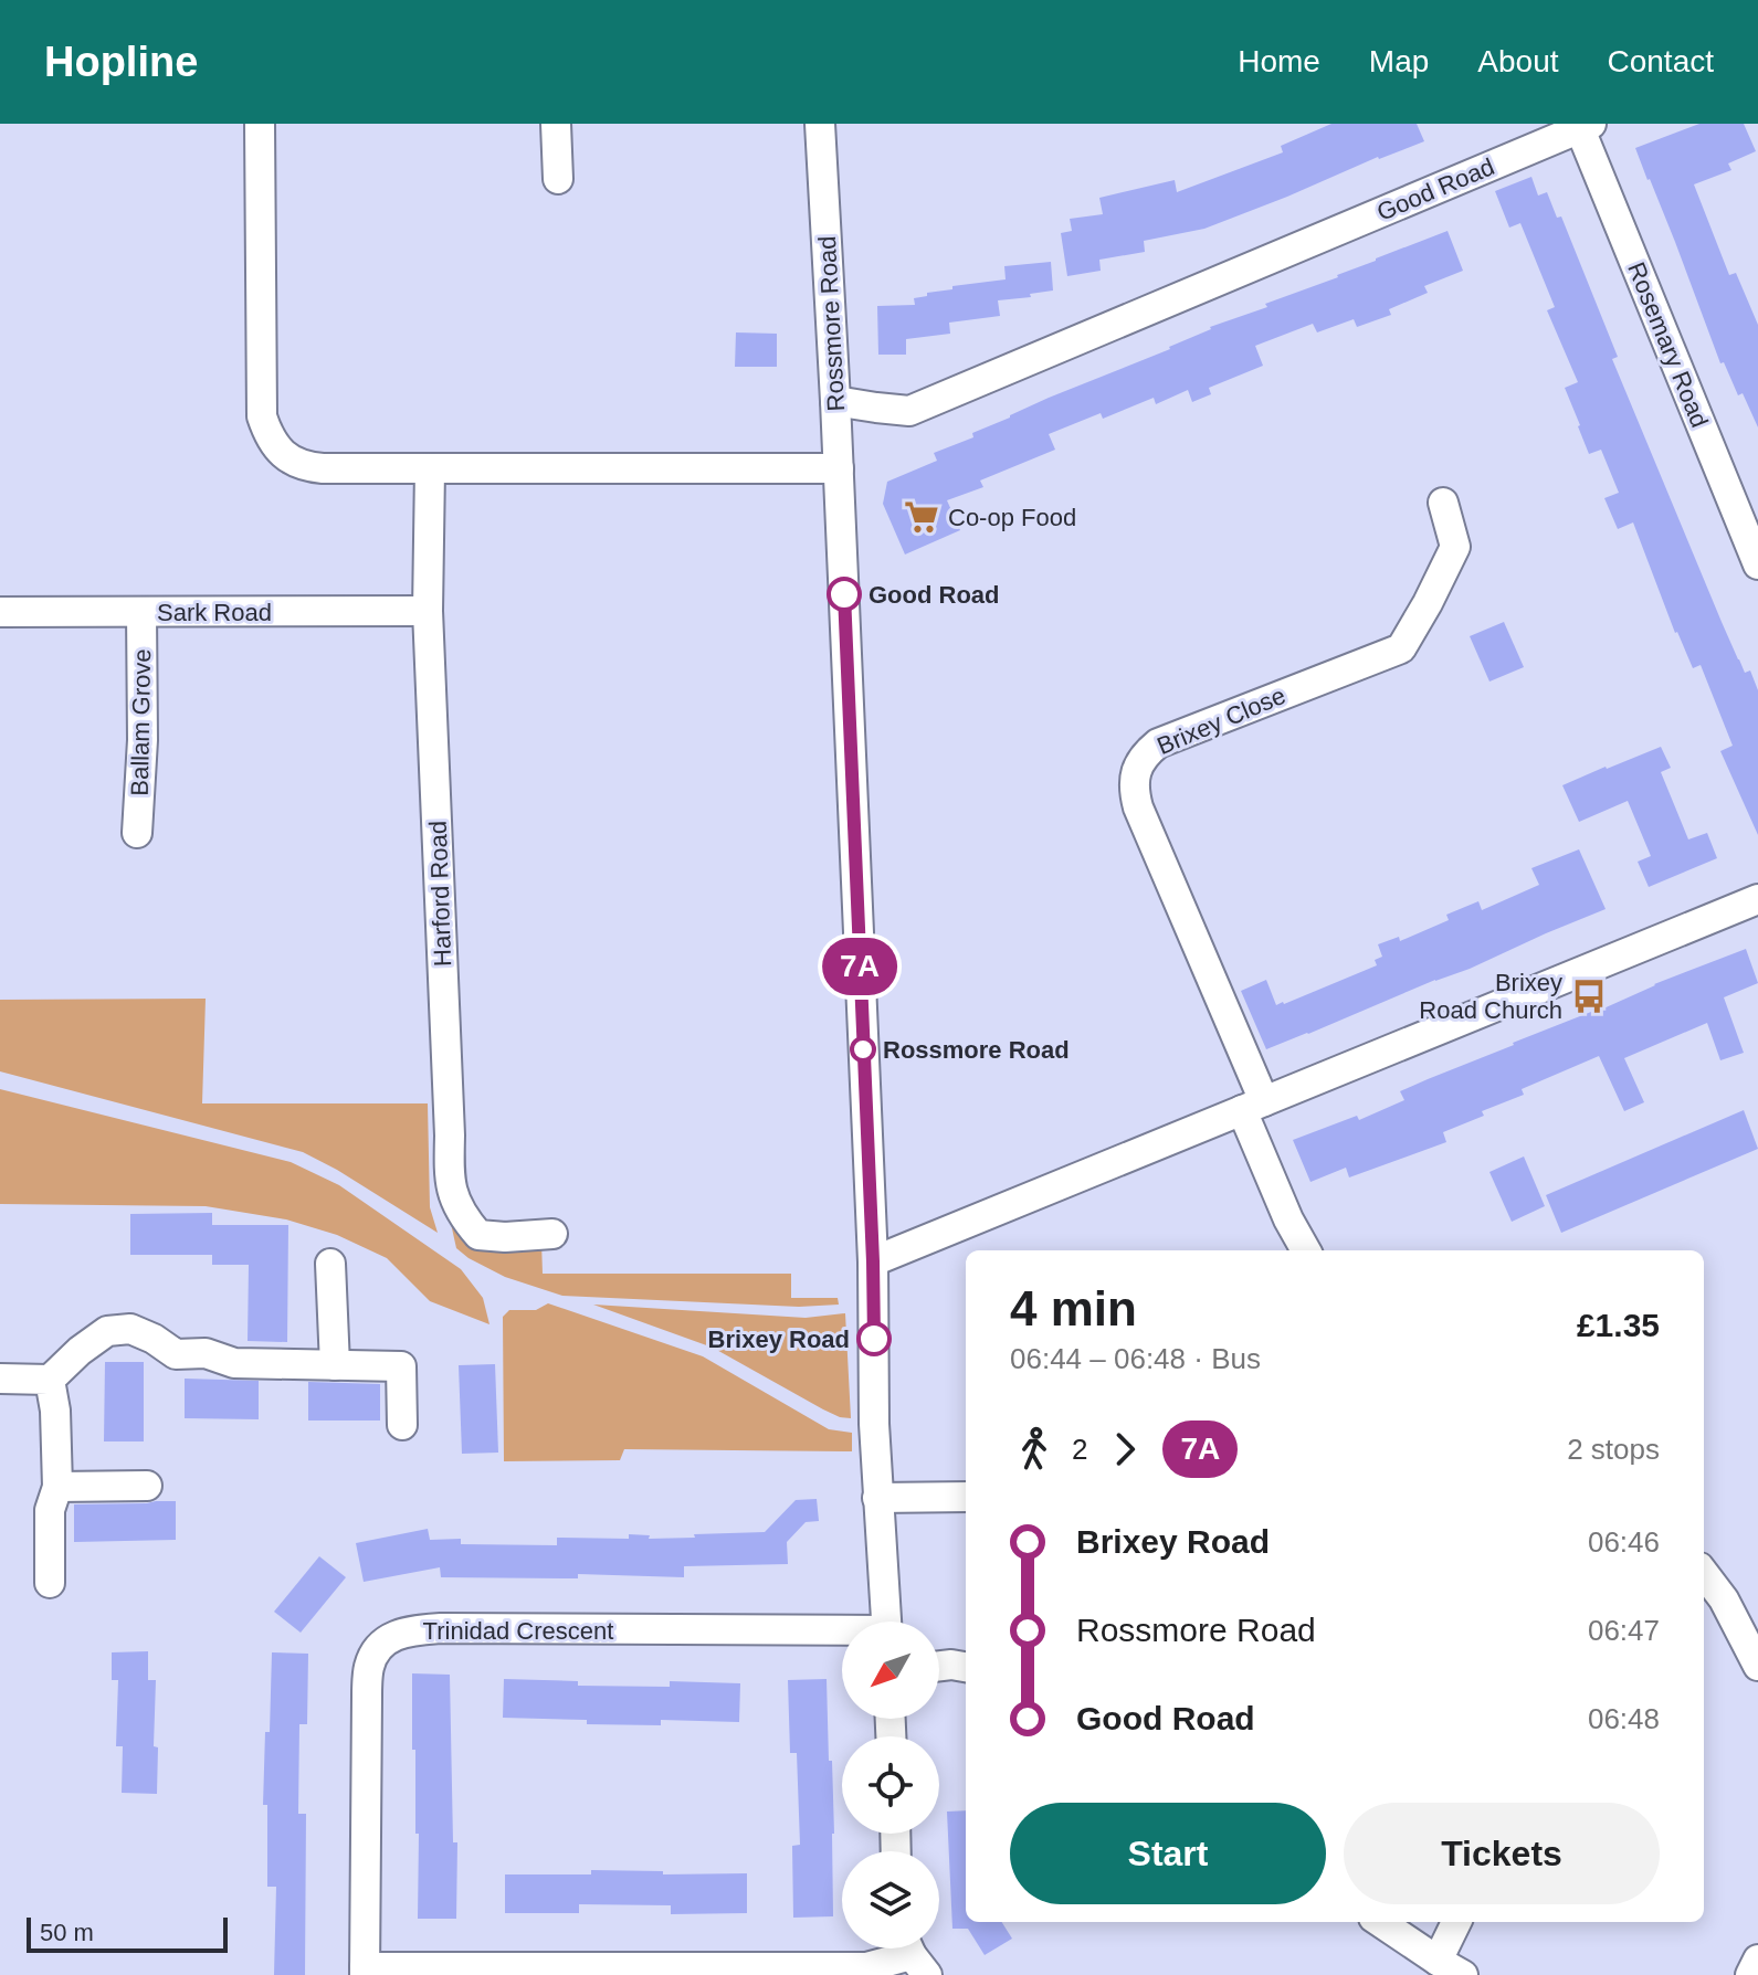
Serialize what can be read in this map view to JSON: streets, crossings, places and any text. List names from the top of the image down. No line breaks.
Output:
{"streets":{"street":["Good Road","Rossmore Road","Rosemary Road","Sark Road","Brixey Close","Ballam Grove","Harford Road","Trinidad Crescent"]},"crossings":[["Good Road","Rossmore Road"],["Good Road","Rosemary Road"],["Sark Road","Ballam Grove"],["Sark Road","Harford Road"]],"places":{"supermarket":["Co-op Food"],"other":["Good Road","Rossmore Road","Brixey Road"],"bus stop":["Brixey Road Church"]},"lines":["bus line 7A"],"scale_bar":"50 m","north":"bottom left","page":{"header":"Hopline","nav":["Home","Map","About","Contact"],"on_map":"7A","heading":["4 min","06:44 – 06:48 · Bus","£1.35"],"legs":["2","7A","2 stops"],"list":[{"name":"Brixey Road","value":"06:46"},{"name":"Rossmore Road","value":"06:47"},{"name":"Good Road","value":"06:48"}],"buttons":["Start","Tickets"],"scale":"50 m"}}
